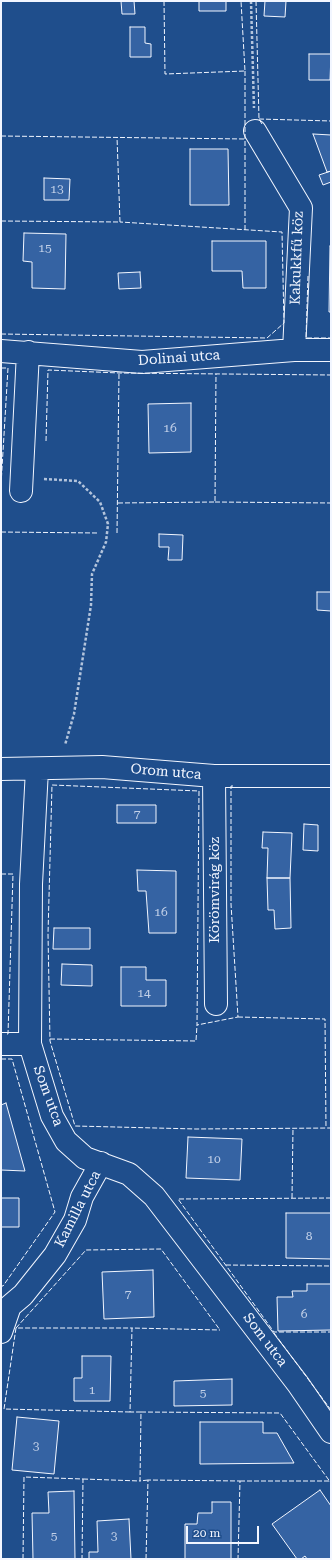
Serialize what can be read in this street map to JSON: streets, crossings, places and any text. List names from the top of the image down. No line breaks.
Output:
{"streets":{"street":["Kakukkfű köz","Dolinai utca","Orom utca","Körömvirág köz","Som utca","Kamilla utca"]},"crossings":[["Kakukkfű köz","Dolinai utca"],["Orom utca","Körömvirág köz"],["Orom utca","Som utca"],["Som utca","Kamilla utca"]],"house_numbers":["13","15","16","7","16","14","10","8","7","6","1","5","3","5","3"],"scale_bar":"20 m"}
